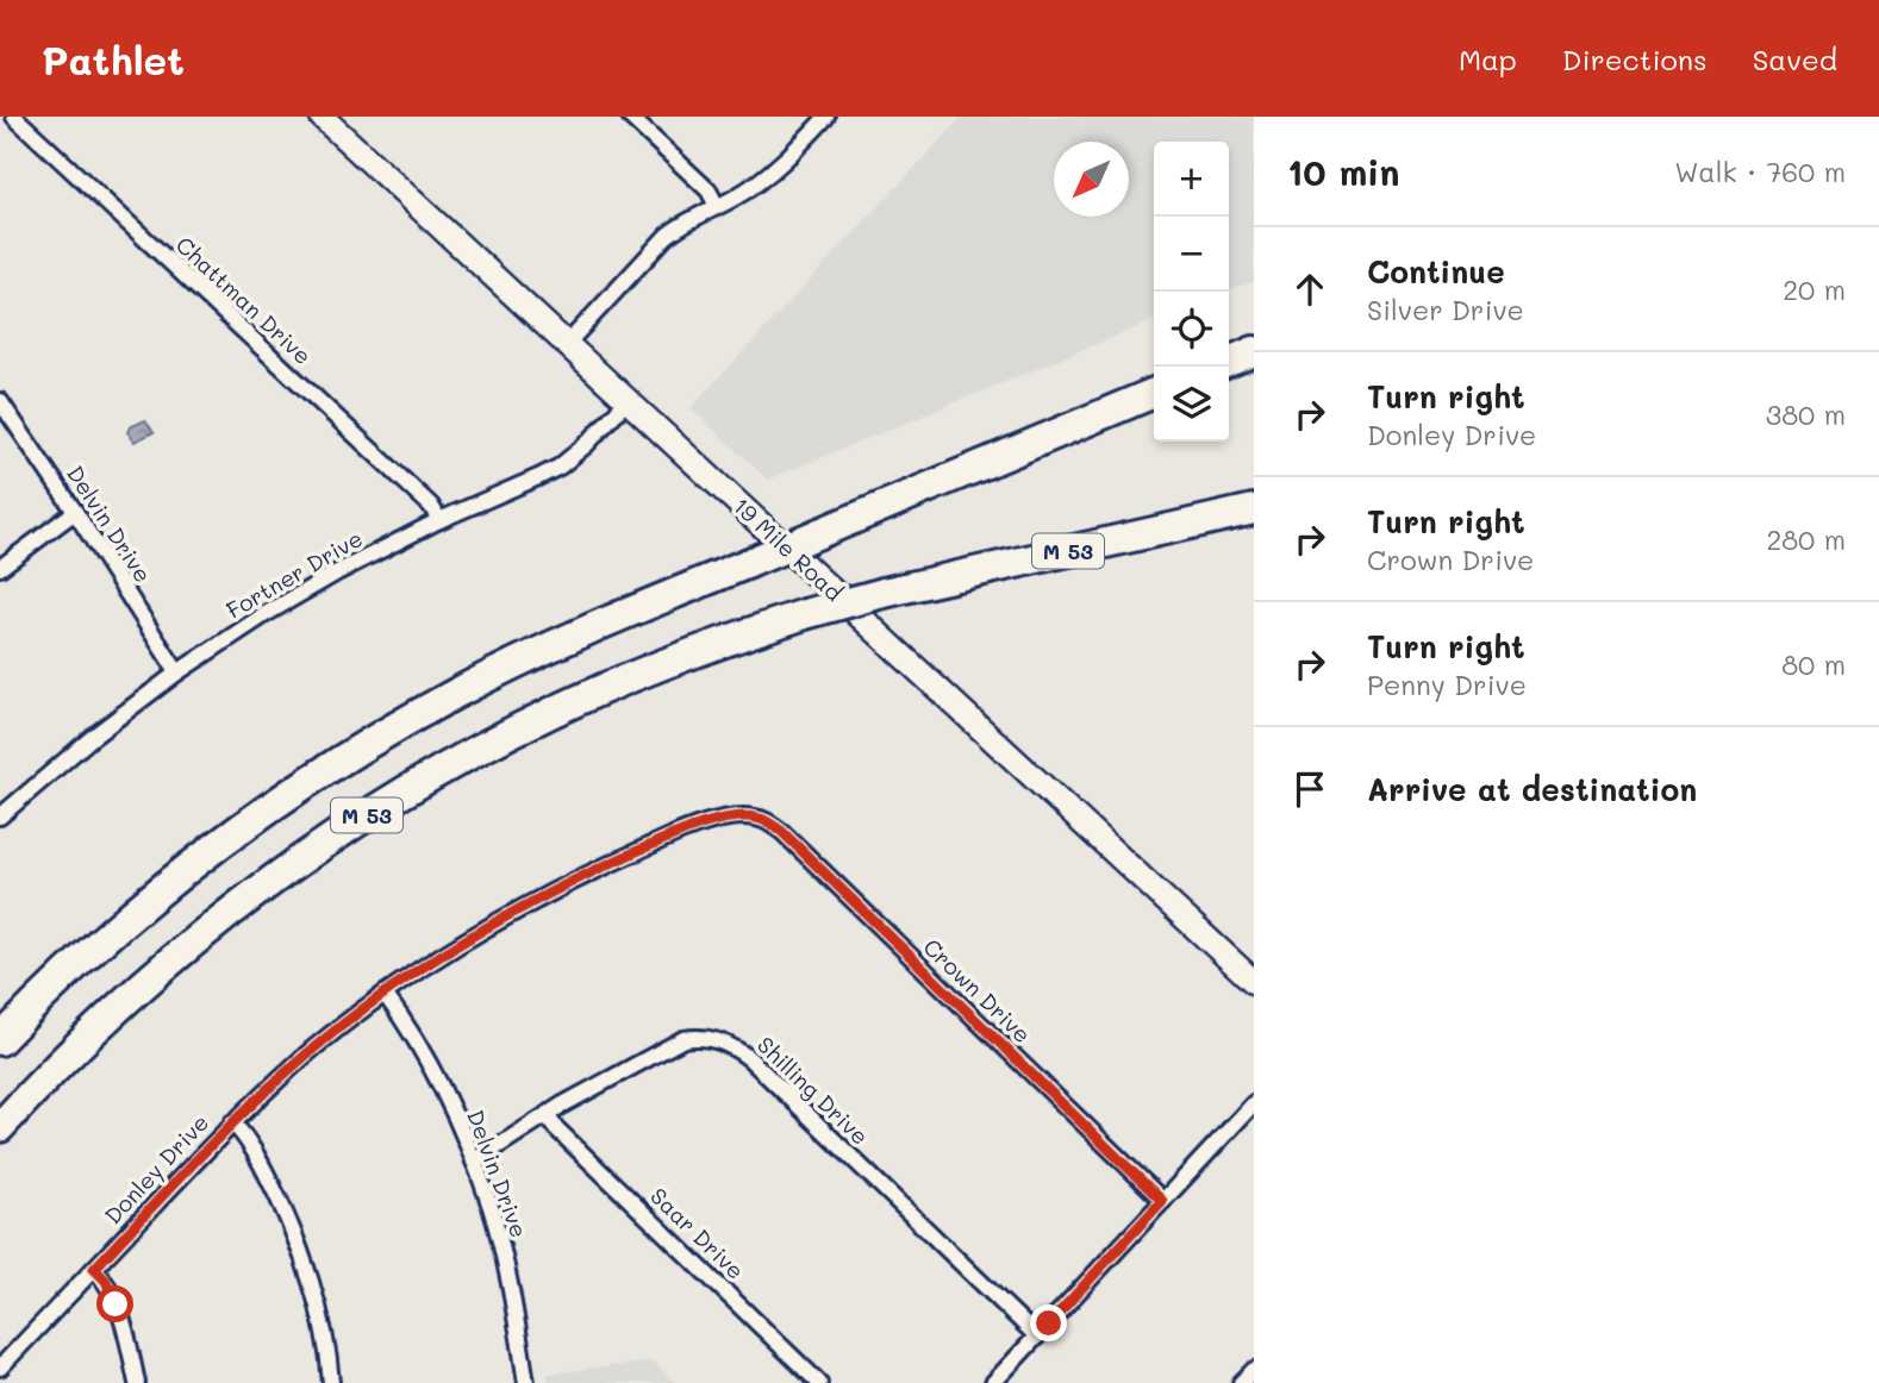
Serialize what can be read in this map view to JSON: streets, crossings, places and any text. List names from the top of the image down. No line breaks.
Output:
{"streets":{"highway":["M 53"],"street":["Chattman Drive","Delvin Drive","19 Mile Road","Fortner Drive","Crown Drive","Shilling Drive","Donley Drive","Saar Drive"]},"crossings":[["Chattman Drive","Fortner Drive"],["Delvin Drive","Fortner Drive"],["Delvin Drive","Shilling Drive"],["Delvin Drive","Donley Drive"],["19 Mile Road","Fortner Drive"],["Crown Drive","Donley Drive"],["Shilling Drive","Saar Drive"]],"north":"bottom left","page":{"header":"Pathlet","nav":["Map","Directions","Saved"],"heading":["10 min","Walk · 760 m"],"map_buttons":["+","−"],"list":[["Continue","Silver Drive","20 m"],["Turn right","Donley Drive","380 m"],["Turn right","Crown Drive","280 m"],["Turn right","Penny Drive","80 m"],"Arrive at destination"]}}
